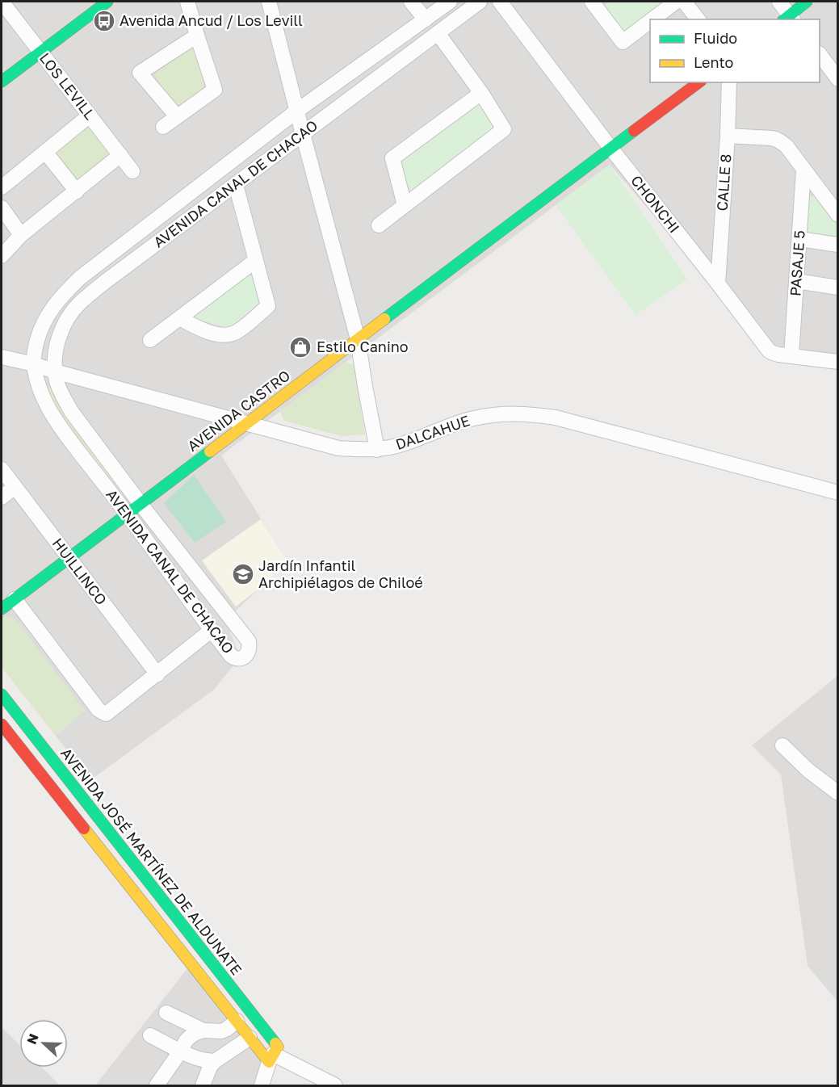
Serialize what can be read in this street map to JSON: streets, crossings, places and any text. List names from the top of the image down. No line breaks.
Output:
{"streets":{"street":["LOS LEVILL","CALLE 8","AVENIDA CANAL DE CHACAO","CHONCHI","PASAJE 5","AVENIDA CASTRO","DALCAHUE","HUILLINCO","AVENIDA JOSÉ MARTÍNEZ DE ALDUNATE"]},"crossings":[["CALLE 8","CHONCHI"],["AVENIDA CANAL DE CHACAO","AVENIDA CASTRO"],["AVENIDA CANAL DE CHACAO","DALCAHUE"],["CHONCHI","PASAJE 5"],["CHONCHI","AVENIDA CASTRO"],["AVENIDA CASTRO","DALCAHUE"],["AVENIDA CASTRO","HUILLINCO"]],"places":{"bus stop":["Avenida Ancud / Los Levill"],"shop":["Estilo Canino"],"school or university":["Jardín Infantil Archipiélagos de Chiloé"]},"legend":["Fluido","Lento"],"north":"left"}
